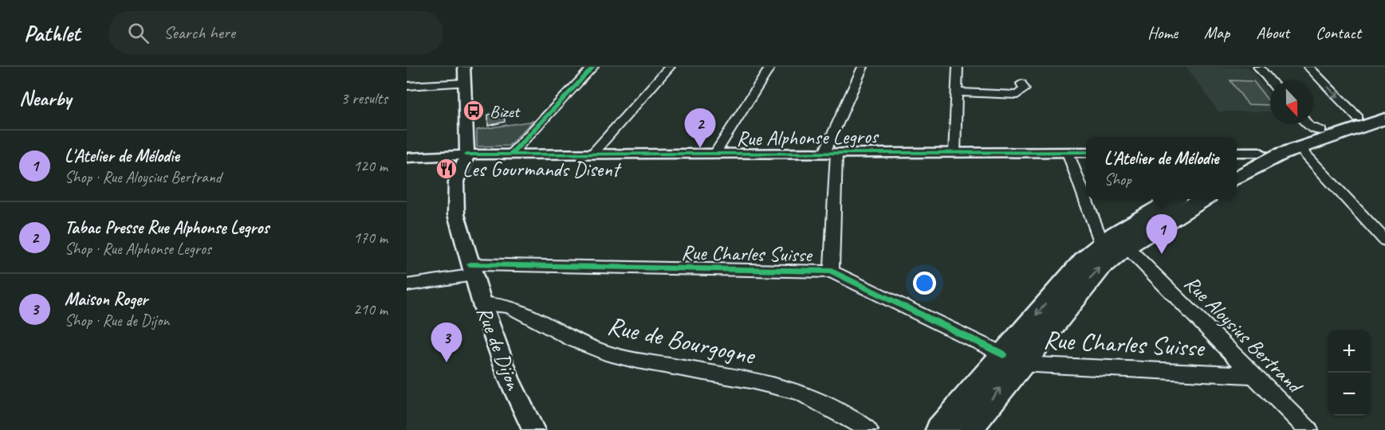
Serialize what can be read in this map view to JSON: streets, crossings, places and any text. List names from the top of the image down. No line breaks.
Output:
{"streets":{"street":["Rue Alphonse Legros","Rue Charles Suisse","Rue Aloysius Bertrand","Rue de Bourgogne","Rue de Dijon"]},"crossings":[["Rue Alphonse Legros","Rue de Dijon"],["Rue Charles Suisse","Rue Aloysius Bertrand"],["Rue Charles Suisse","Rue de Dijon"],["Rue de Bourgogne","Rue de Dijon"]],"places":{"bus stop":["Bizet"],"restaurant":["Les Gourmands Disent"]},"north":"bottom","page":{"header":"Pathlet","search":"Search here","nav":["Home","Map","About","Contact"],"heading":["Nearby","3 results"],"pins":["2","1","3"],"list":[{"mark":"1","name":"L'Atelier de Mélodie","note":"Shop · Rue Aloysius Bertrand","value":"120 m"},{"mark":"2","name":"Tabac Presse Rue Alphonse Legros","note":"Shop · Rue Alphonse Legros","value":"170 m"},{"mark":"3","name":"Maison Roger","note":"Shop · Rue de Dijon","value":"210 m"}],"popup":["L'Atelier de Mélodie","Shop"],"map_buttons":["+","−"]}}
